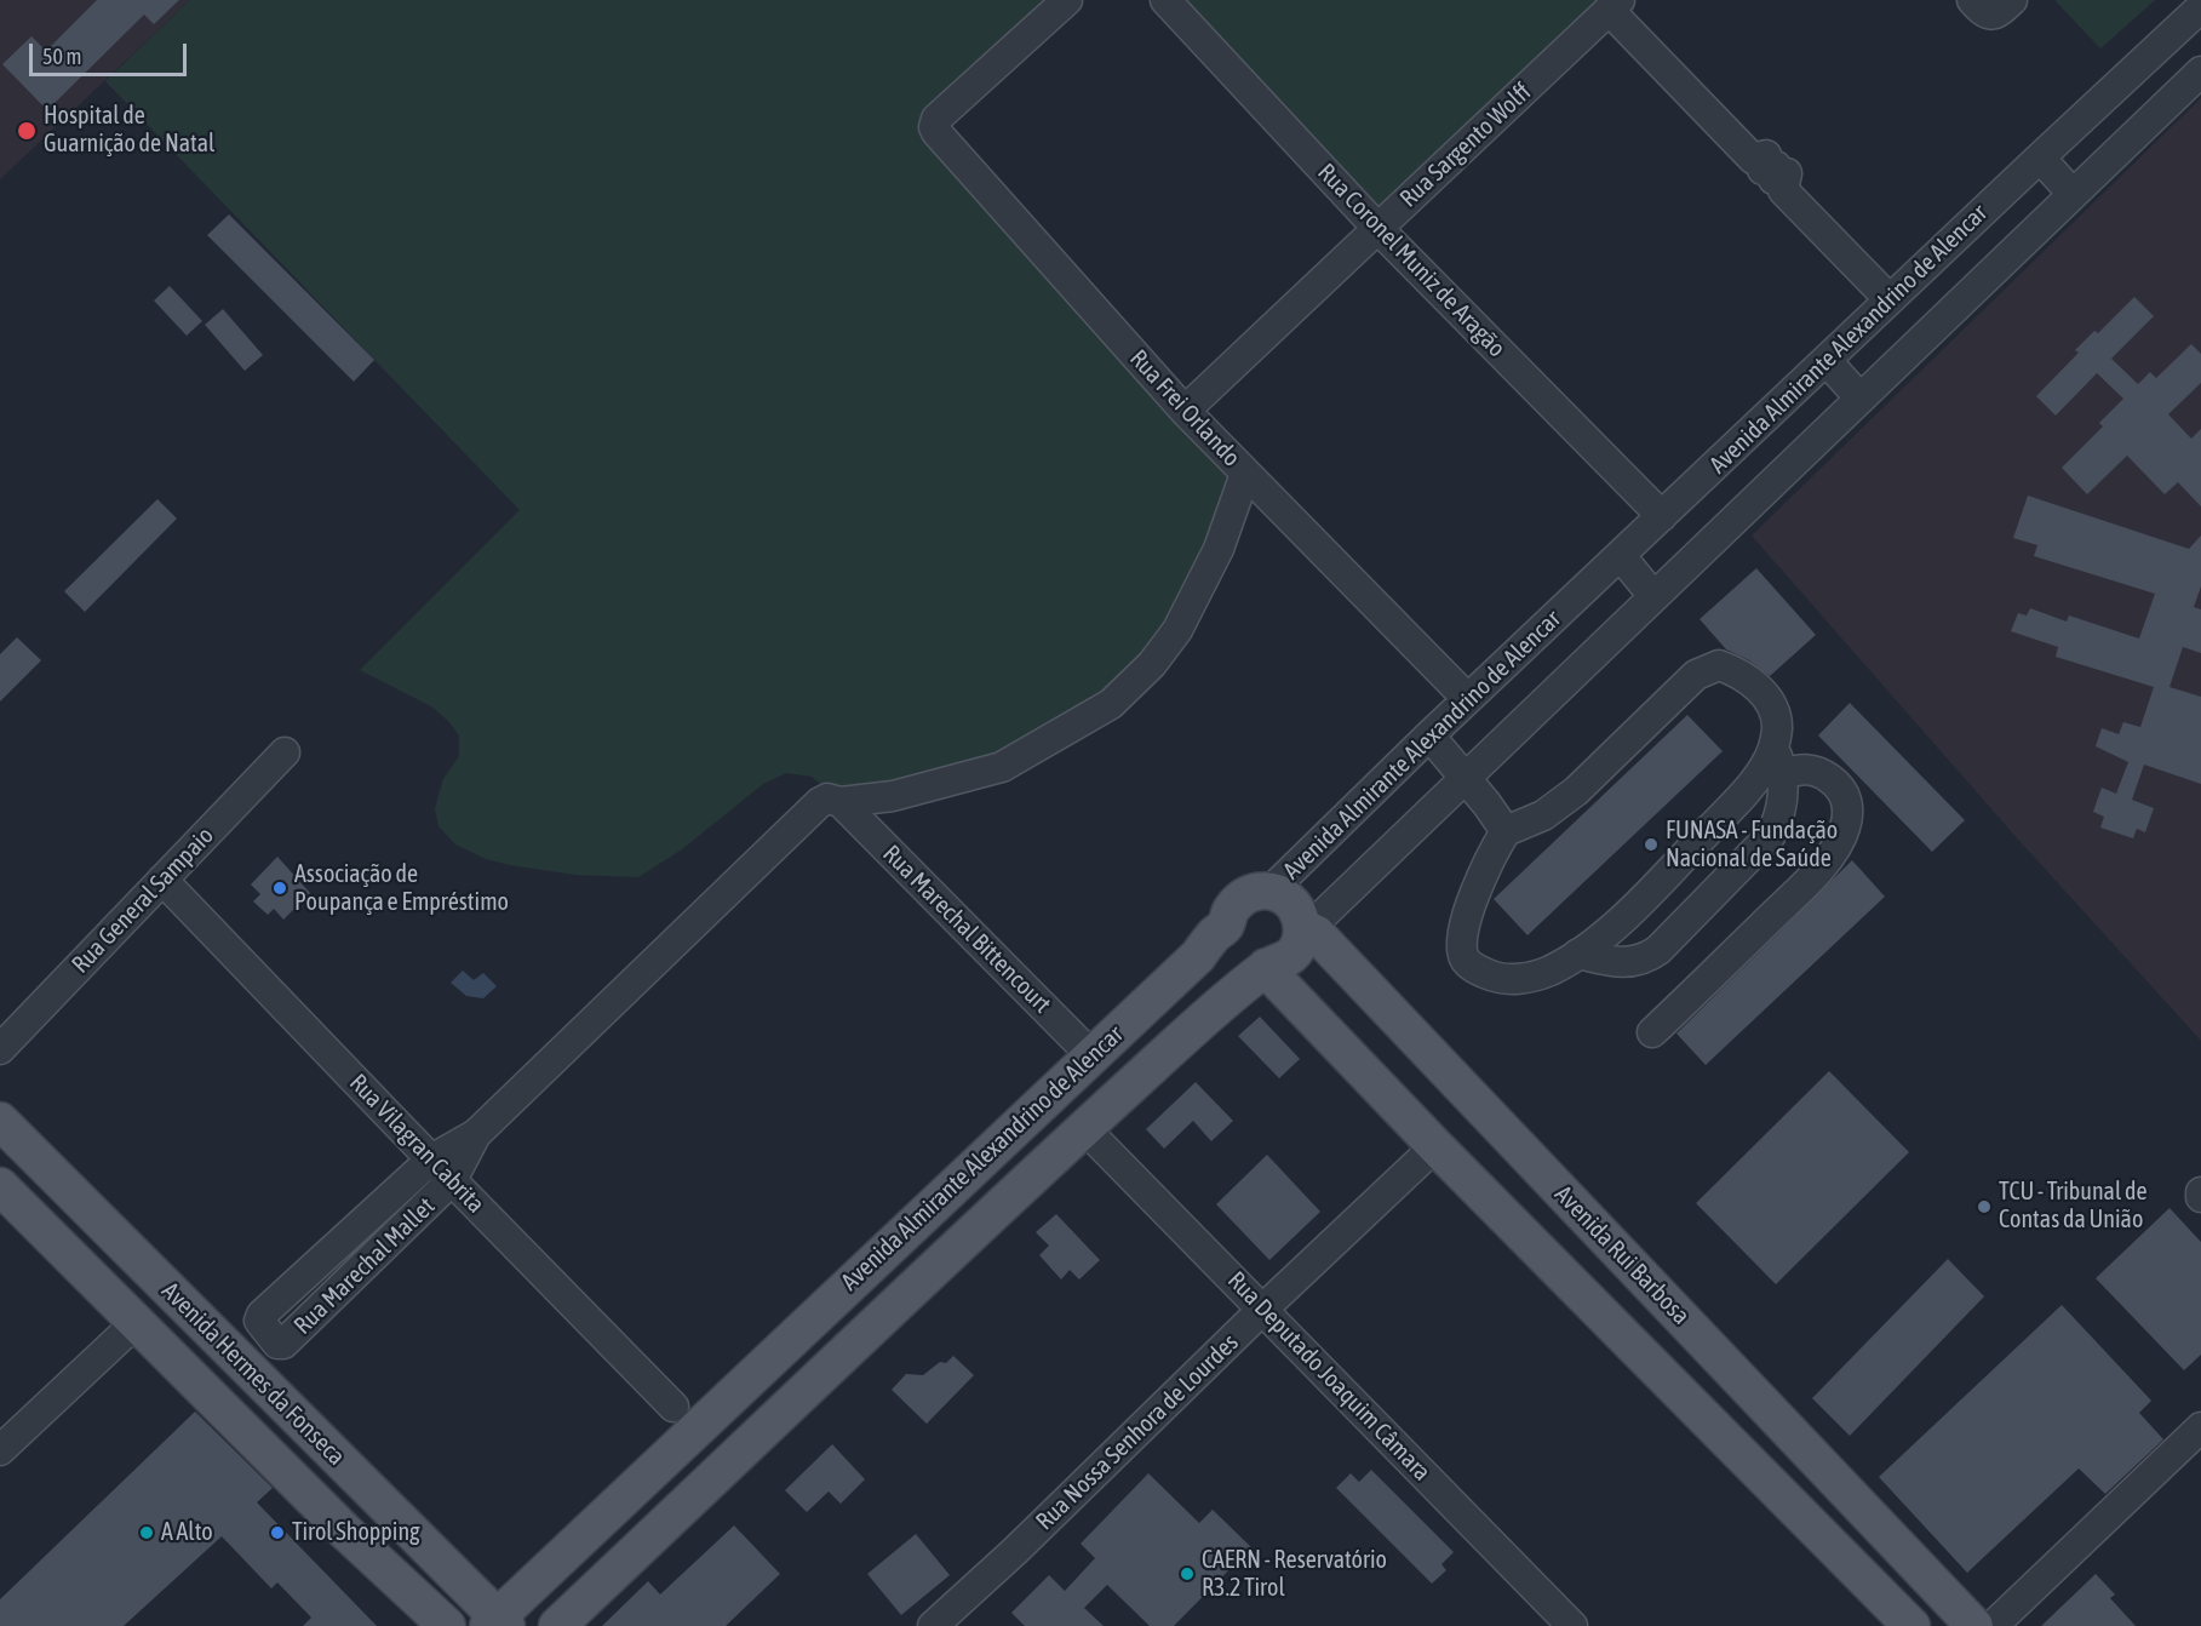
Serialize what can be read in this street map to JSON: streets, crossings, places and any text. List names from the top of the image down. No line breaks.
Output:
{"streets":{"main road":["Avenida Almirante Alexandrino de Alencar","Avenida Rui Barbosa","Avenida Hermes da Fonseca"],"street":["Rua Sargento Wolff","Rua Coronel Muniz de Aragão","Rua Frei Orlando","Rua General Sampaio","Rua Marechal Bittencourt","Rua Vilagran Cabrita","Rua Marechal Mallet","Rua Deputado Joaquim Câmara","Rua Nossa Senhora de Lourdes"]},"crossings":[["Rua Sargento Wolff","Rua Coronel Muniz de Aragão"],["Rua Sargento Wolff","Rua Frei Orlando"],["Rua Coronel Muniz de Aragão","Avenida Almirante Alexandrino de Alencar"],["Avenida Almirante Alexandrino de Alencar","Rua Marechal Bittencourt"],["Avenida Almirante Alexandrino de Alencar","Avenida Rui Barbosa"],["Avenida Almirante Alexandrino de Alencar","Avenida Hermes da Fonseca"],["Avenida Almirante Alexandrino de Alencar","Rua Deputado Joaquim Câmara"],["Rua Frei Orlando","Rua Marechal Mallet"],["Rua General Sampaio","Rua Vilagran Cabrita"],["Rua Marechal Bittencourt","Rua Marechal Mallet"],["Rua Vilagran Cabrita","Rua Marechal Mallet"],["Rua Deputado Joaquim Câmara","Rua Nossa Senhora de Lourdes"]],"places":["Hospital de Guarnição de Natal","FUNASA - Fundação Nacional de Saúde","Associação de Poupança e Empréstimo","TCU - Tribunal de Contas da União","A Alto","Tirol Shopping","CAERN - Reservatório R3.2 Tirol"],"scale_bar":"50 m"}
